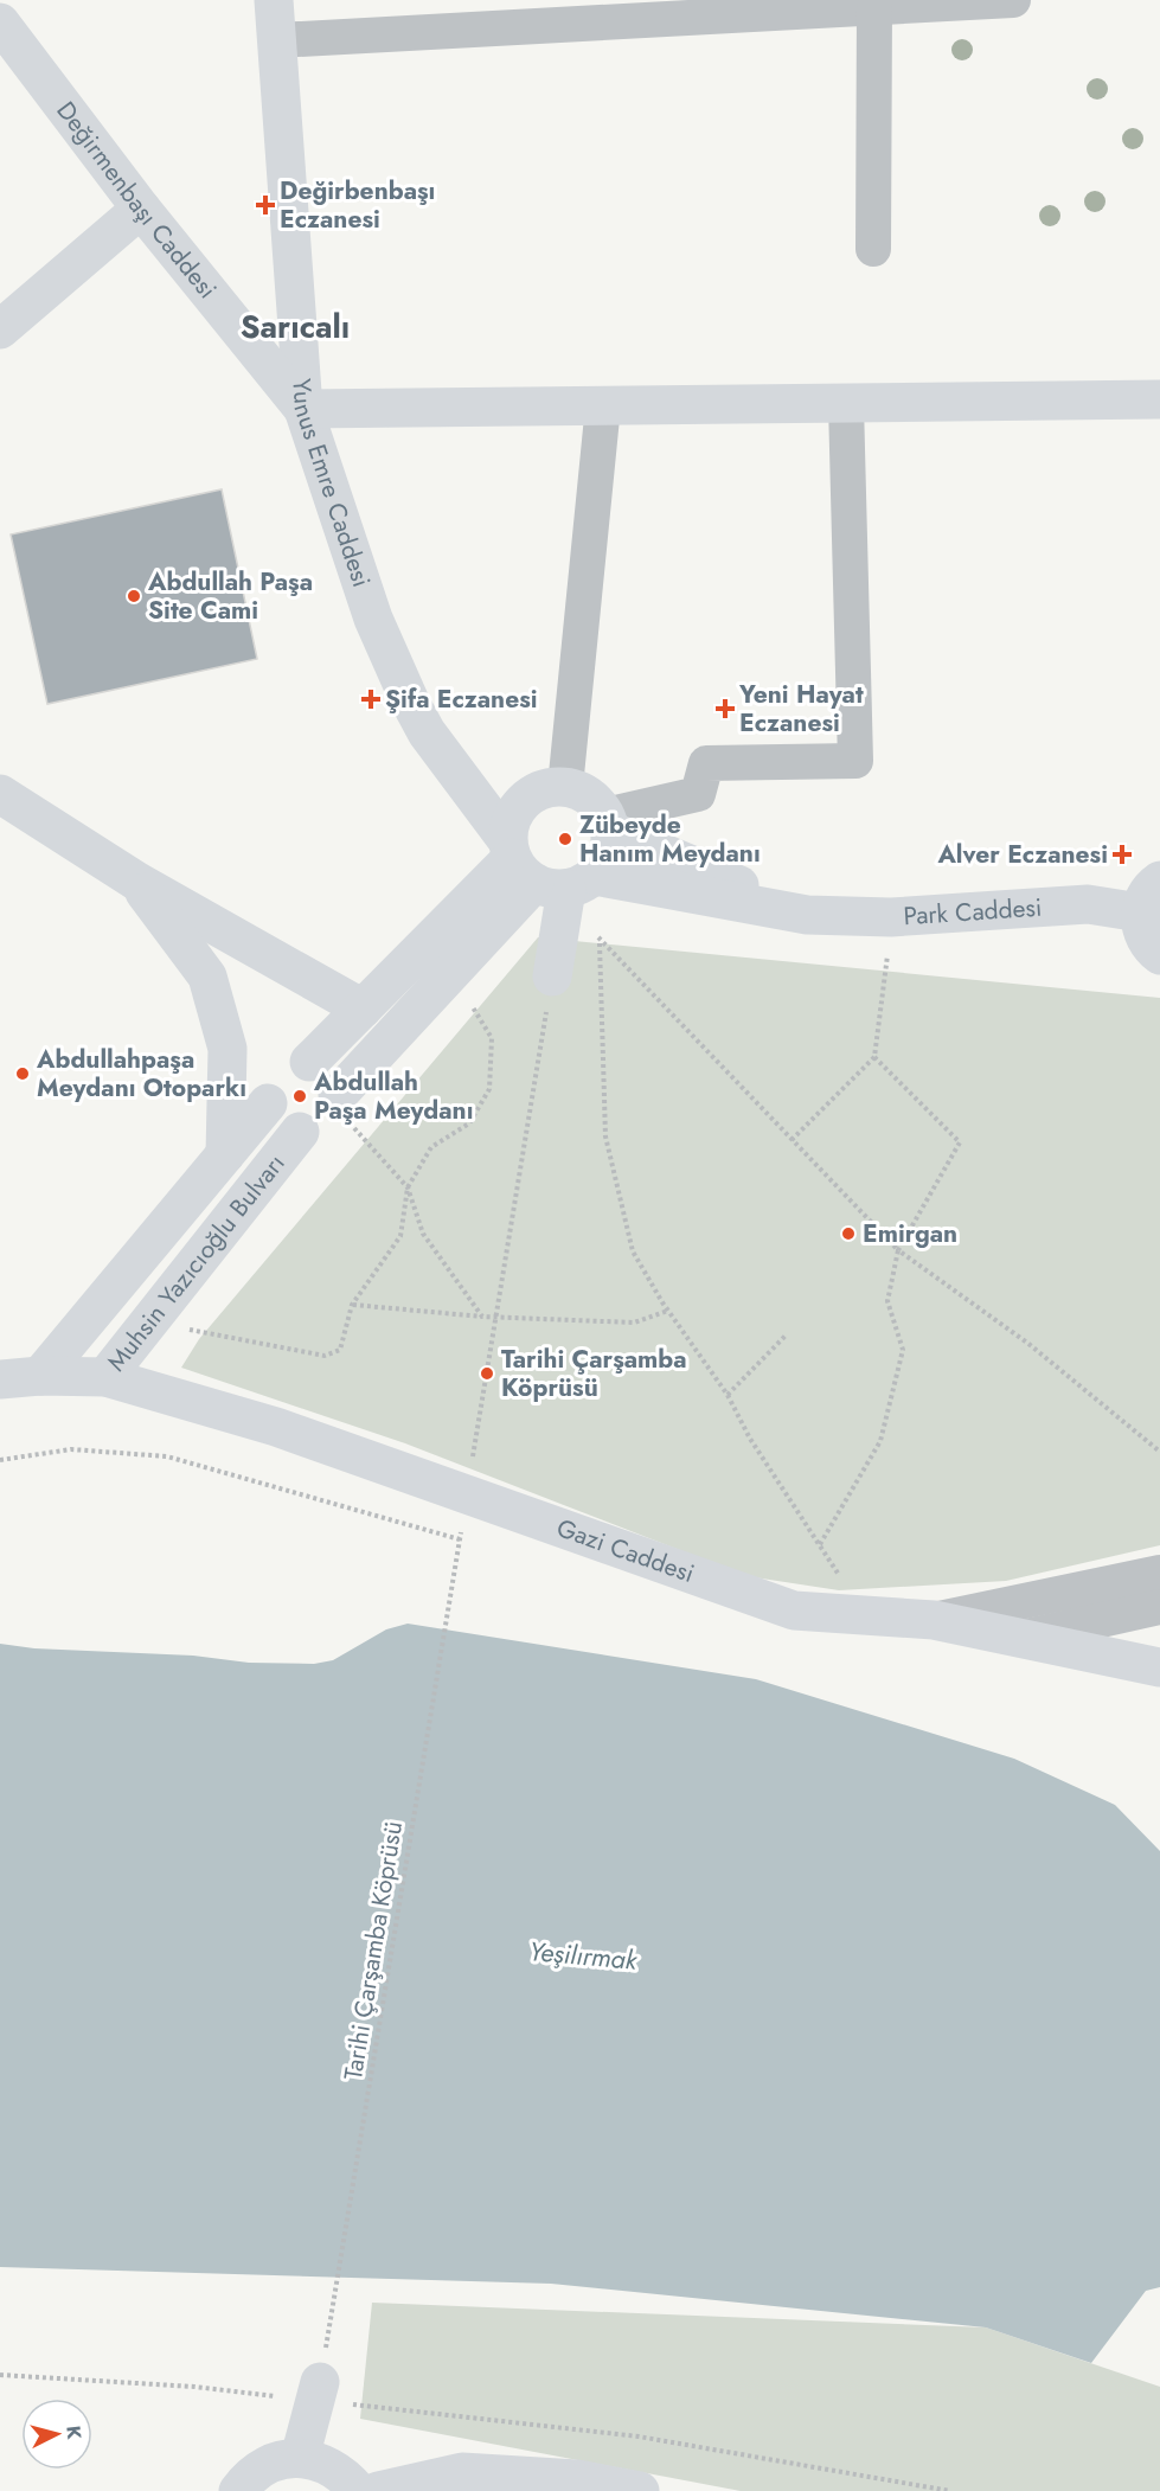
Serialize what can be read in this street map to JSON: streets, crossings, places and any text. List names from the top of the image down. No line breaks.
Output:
{"streets":{"main road":["Değirmenbaşı Caddesi","Yunus Emre Caddesi","Park Caddesi","Muhsin Yazıcıoğlu Bulvarı","Gazi Caddesi"],"path":["Tarihi Çarşamba Köprüsü"]},"crossings":[["Değirmenbaşı Caddesi","Yunus Emre Caddesi"],["Yunus Emre Caddesi","Park Caddesi"],["Muhsin Yazıcıoğlu Bulvarı","Gazi Caddesi"]],"districts":["Sarıcalı"],"water":["Yeşilırmak"],"places":{"health":["Değirbenbaşı Eczanesi","Şifa Eczanesi","Yeni Hayat Eczanesi","Alver Eczanesi"],"other":["Abdullah Paşa Site Cami","Zübeyde Hanım Meydanı","Abdullahpaşa Meydanı Otoparkı","Abdullah Paşa Meydanı","Emirgan","Tarihi Çarşamba Köprüsü"]},"north":"right"}
